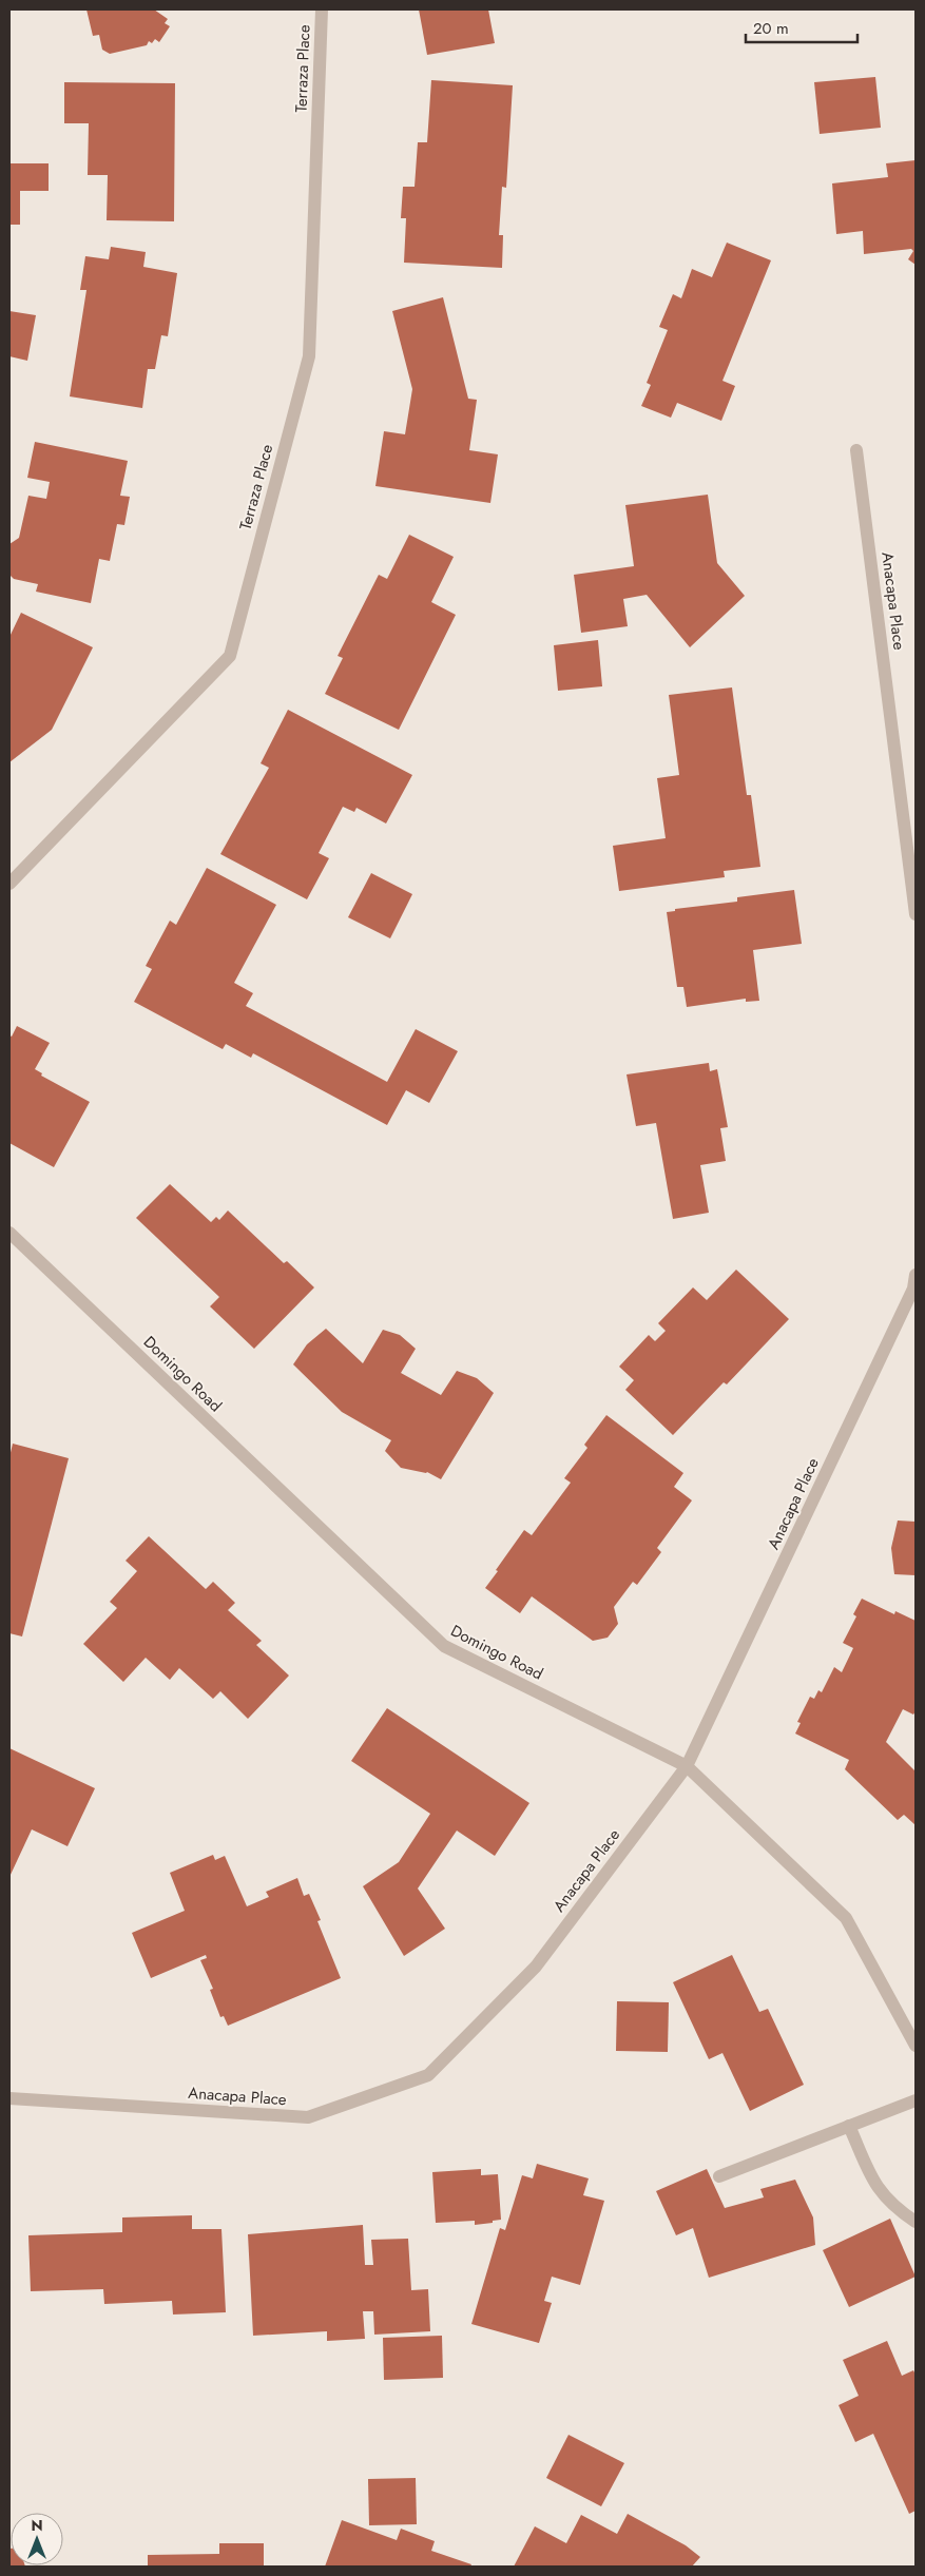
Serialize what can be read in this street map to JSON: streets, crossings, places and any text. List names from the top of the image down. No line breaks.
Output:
{"streets":{"street":["Terraza Place","Anacapa Place","Domingo Road"]},"crossings":[["Anacapa Place","Domingo Road"]],"scale_bar":"20 m","north":"top"}
